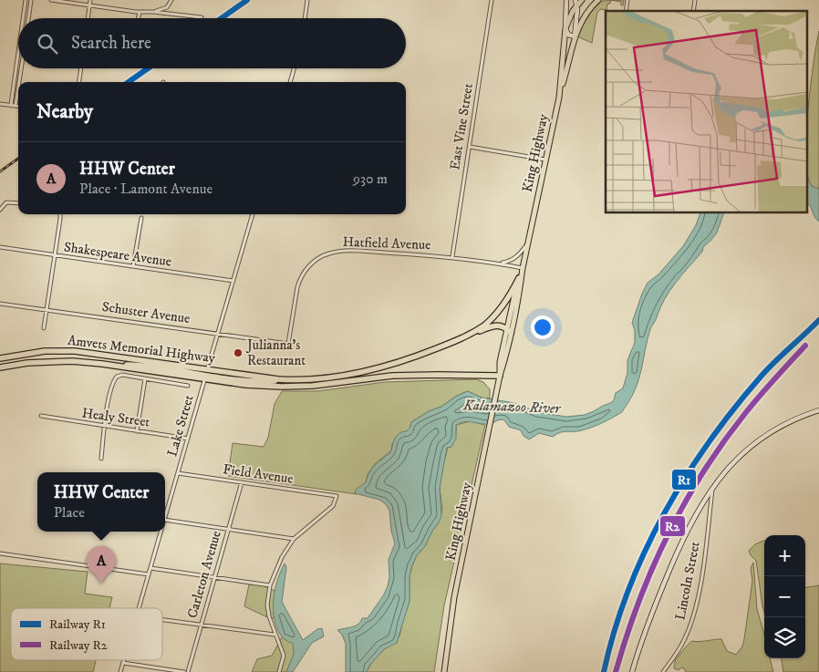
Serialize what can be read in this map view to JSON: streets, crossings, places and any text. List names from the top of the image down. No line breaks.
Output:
{"streets":{"highway":["Amvets Memorial Highway"],"main road":["King Highway"],"street":["East Vine Street","Hatfield Avenue","Shakespeare Avenue","Schuster Avenue","Healy Street","Lake Street","Field Avenue","Carleton Avenue","Lincoln Street"]},"crossings":[["East Vine Street","Hatfield Avenue"],["King Highway","Hatfield Avenue"],["King Highway","Amvets Memorial Highway"],["Hatfield Avenue","Schuster Avenue"],["Shakespeare Avenue","Lake Street"],["Schuster Avenue","Lake Street"],["Amvets Memorial Highway","Lake Street"],["Healy Street","Lake Street"],["Lake Street","Field Avenue"],["Field Avenue","Carleton Avenue"]],"water":["Kalamazoo River"],"places":["Julianna's Restaurant"],"lines":["rail line R1","rail line R2"],"legend":["Railway R1","Railway R2"],"page":{"search":"Search here","heading":"Nearby","list":[{"mark":"A","name":"HHW Center","note":"Place · Lamont Avenue","value":"930 m"}],"popup":["HHW Center","Place"],"map_buttons":["+","−"],"pins":"A"}}
